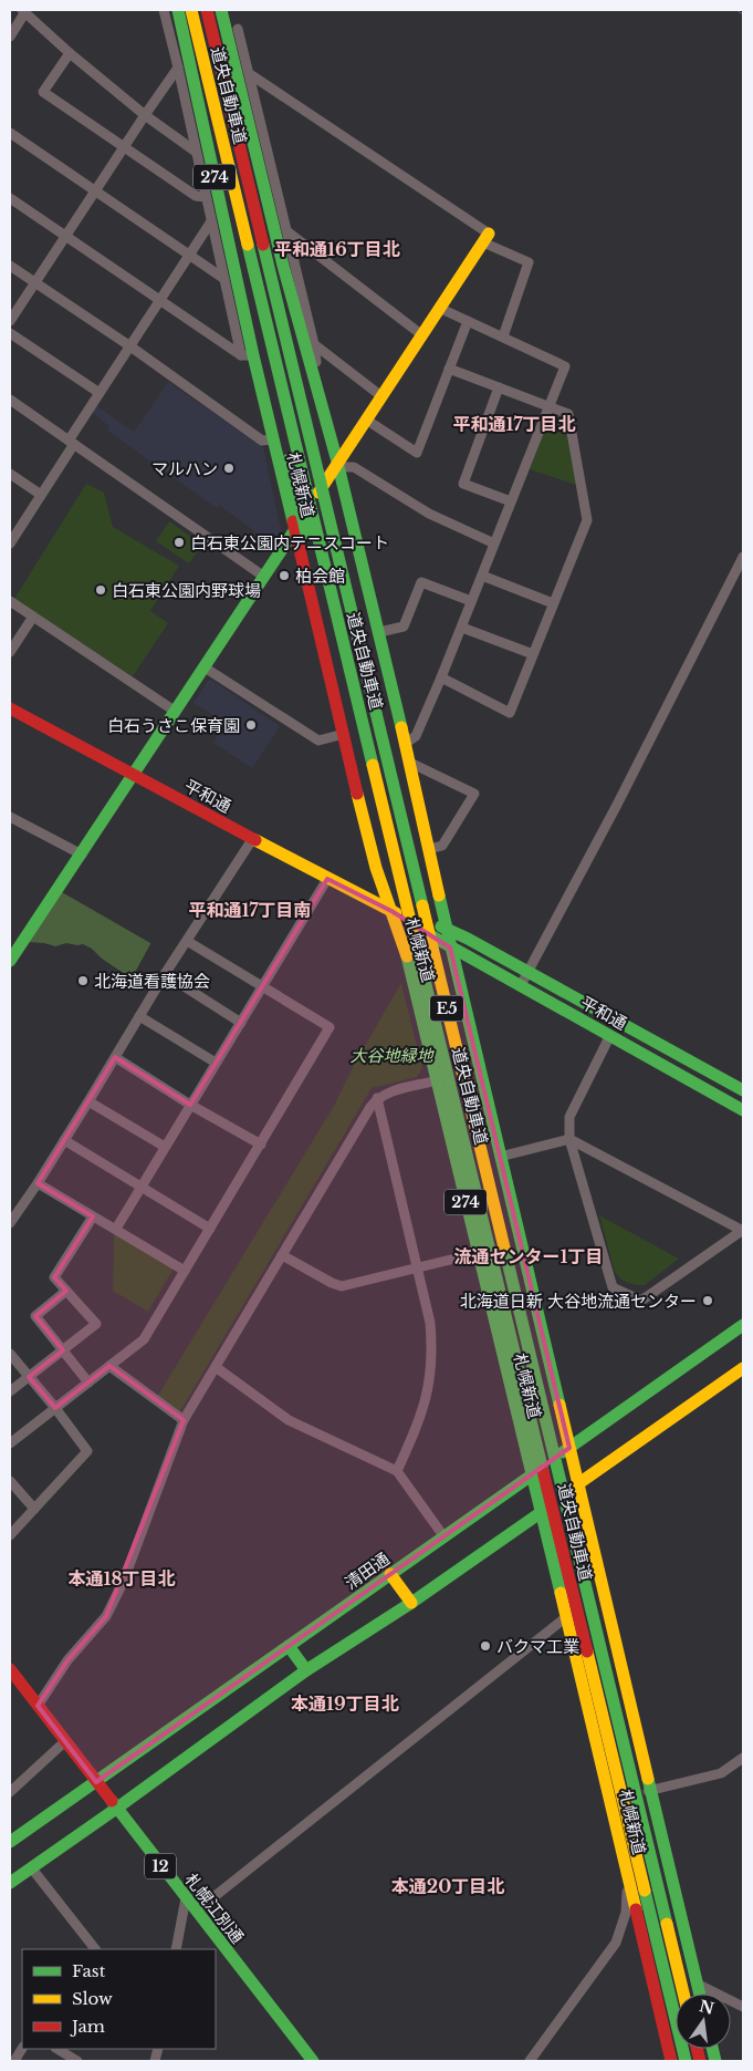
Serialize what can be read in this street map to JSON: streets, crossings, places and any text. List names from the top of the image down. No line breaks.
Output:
{"streets":{"main road":["道央自動車道","274","札幌新道","平和通","E5","清田通","12","札幌江別通"]},"crossings":[["札幌新道","平和通"],["札幌新道","清田通"],["清田通","札幌江別通"]],"districts":["平和通16丁目北","平和通17丁目北","平和通17丁目南","流通センター1丁目","本通18丁目北","本通19丁目北","本通20丁目北"],"parks":["大谷地緑地"],"places":["マルハン","白石東公園内テニスコート","柏会館","白石東公園内野球場","白石うさこ保育園","北海道看護協会","北海道日新 大谷地流通センター","バクマ工業"],"legend":["Fast","Slow","Jam"],"north":"top"}
